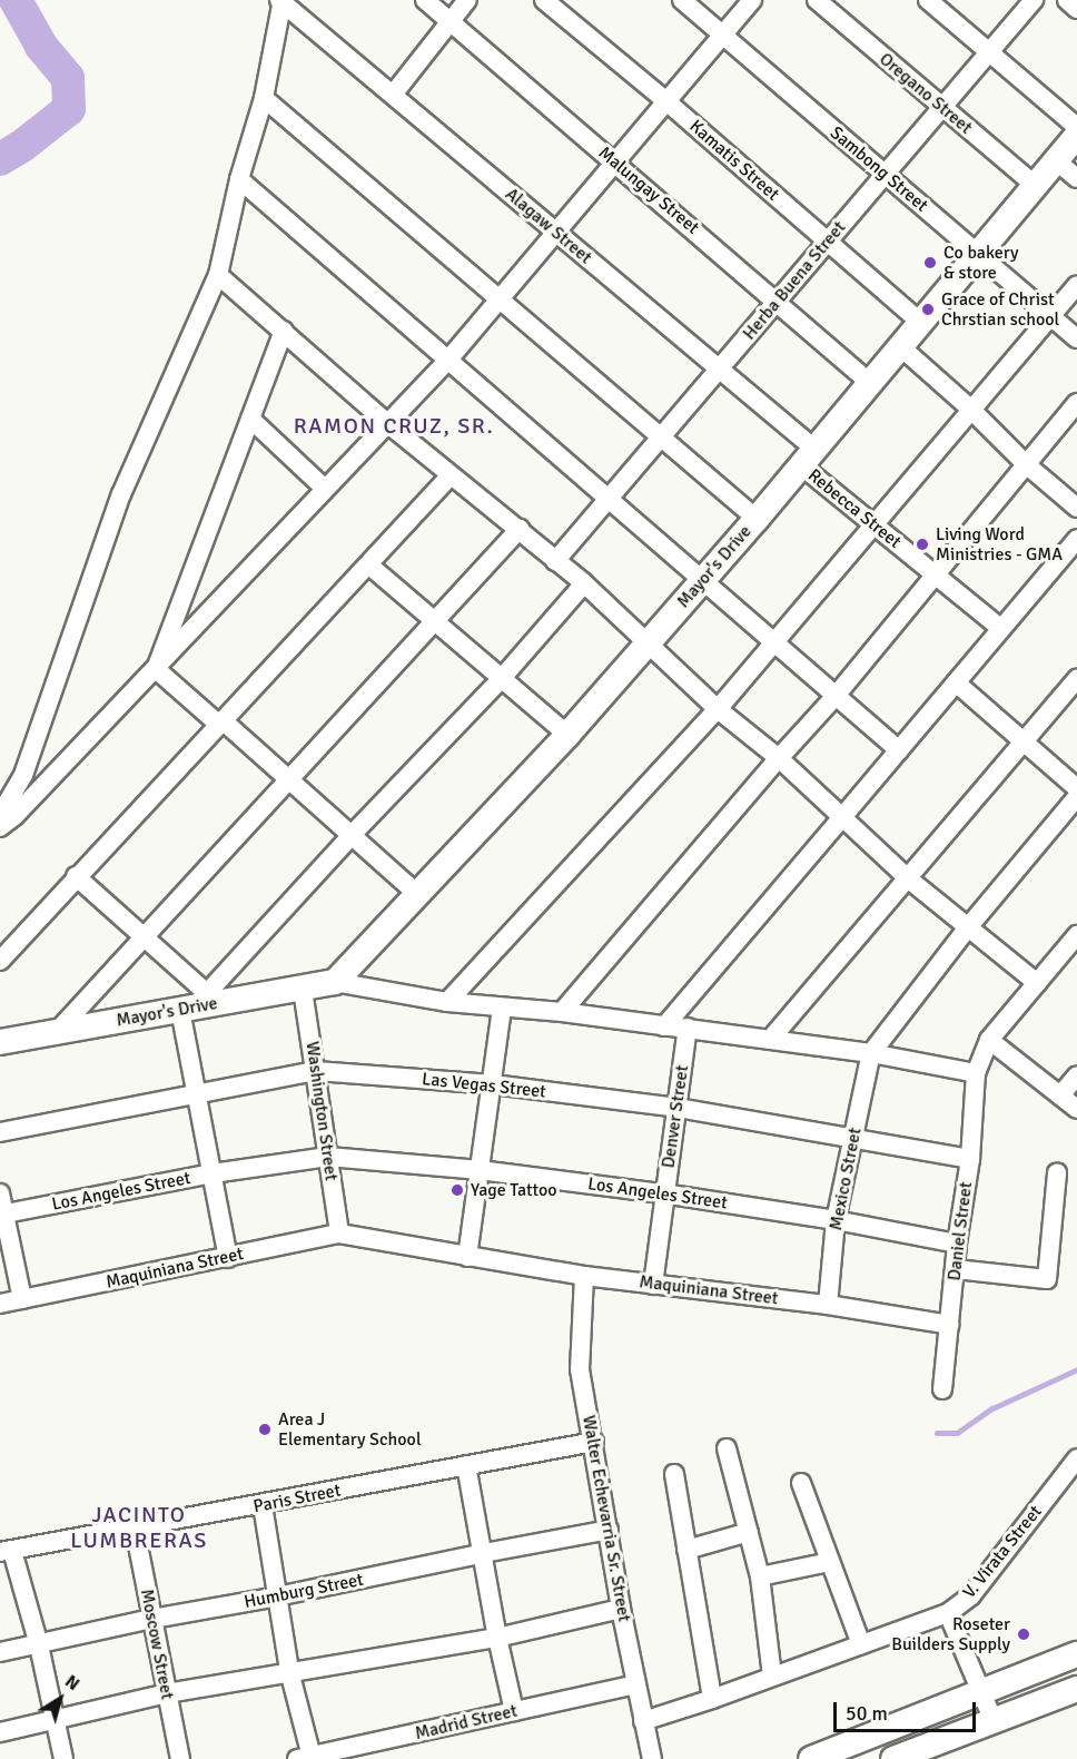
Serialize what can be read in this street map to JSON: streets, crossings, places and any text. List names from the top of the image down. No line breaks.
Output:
{"streets":{"street":["Oregano Street","Kamatis Street","Sambong Street","Malungay Street","Alagaw Street","Herba Buena Street","Rebecca Street","Mayor's Drive","Las Vegas Street","Washington Street","Denver Street","Mexico Street","Los Angeles Street","Daniel Street","Maquiniana Street","Paris Street","Walter Echevarria Sr. Street","V. Virata Street","Humburg Street","Moscow Street","Madrid Street"]},"crossings":[["Oregano Street","Herba Buena Street"],["Oregano Street","Mayor's Drive"],["Kamatis Street","Herba Buena Street"],["Kamatis Street","Mayor's Drive"],["Sambong Street","Herba Buena Street"],["Sambong Street","Mayor's Drive"],["Malungay Street","Herba Buena Street"],["Malungay Street","Mayor's Drive"],["Alagaw Street","Herba Buena Street"],["Alagaw Street","Rebecca Street"],["Alagaw Street","Mayor's Drive"],["Rebecca Street","Mayor's Drive"],["Mayor's Drive","Washington Street"],["Mayor's Drive","Denver Street"],["Mayor's Drive","Mexico Street"],["Mayor's Drive","Daniel Street"],["Las Vegas Street","Washington Street"],["Las Vegas Street","Denver Street"],["Las Vegas Street","Mexico Street"],["Las Vegas Street","Daniel Street"],["Washington Street","Los Angeles Street"],["Washington Street","Maquiniana Street"],["Denver Street","Los Angeles Street"],["Denver Street","Maquiniana Street"],["Mexico Street","Los Angeles Street"],["Mexico Street","Maquiniana Street"],["Los Angeles Street","Daniel Street"],["Daniel Street","Maquiniana Street"],["Maquiniana Street","Walter Echevarria Sr. Street"],["Paris Street","Walter Echevarria Sr. Street"],["Paris Street","Moscow Street"],["Walter Echevarria Sr. Street","Humburg Street"],["Walter Echevarria Sr. Street","Madrid Street"],["Humburg Street","Moscow Street"]],"districts":["RAMON CRUZ, SR.","JACINTO LUMBRERAS"],"places":["Co bakery & store","Grace of Christ Chrstian school","Living Word Ministries - GMA","Yage Tattoo","Area J Elementary School","Roseter Builders Supply"],"scale_bar":"50 m","north":"top right"}
